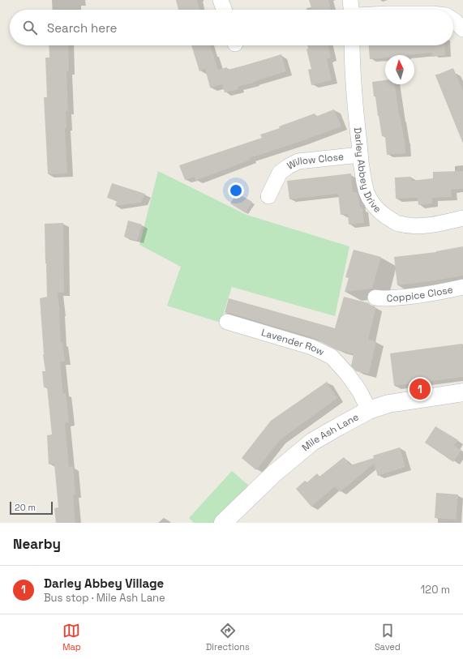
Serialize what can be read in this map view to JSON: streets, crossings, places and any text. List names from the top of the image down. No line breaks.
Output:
{"streets":{"street":["Willow Close","Darley Abbey Drive","Coppice Close","Lavender Row","Mile Ash Lane"]},"crossings":[["Willow Close","Darley Abbey Drive"],["Lavender Row","Mile Ash Lane"]],"scale_bar":"20 m","north":"top","page":{"search":"Search here","pins":"1","scale":"20 m","heading":"Nearby","list":[{"mark":"1","name":"Darley Abbey Village","note":"Bus stop · Mile Ash Lane","value":"120 m"}],"nav":["Map","Directions","Saved"]}}
